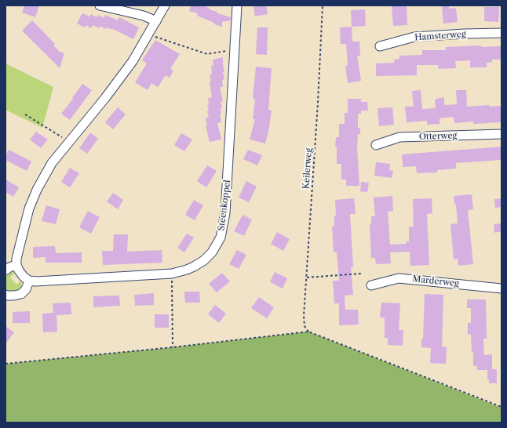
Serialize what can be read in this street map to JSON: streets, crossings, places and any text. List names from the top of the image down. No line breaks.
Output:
{"streets":{"street":["Hamsterweg","Otterweg","Steenkoppel","Marderweg"],"path":["Keilerweg"]}}
